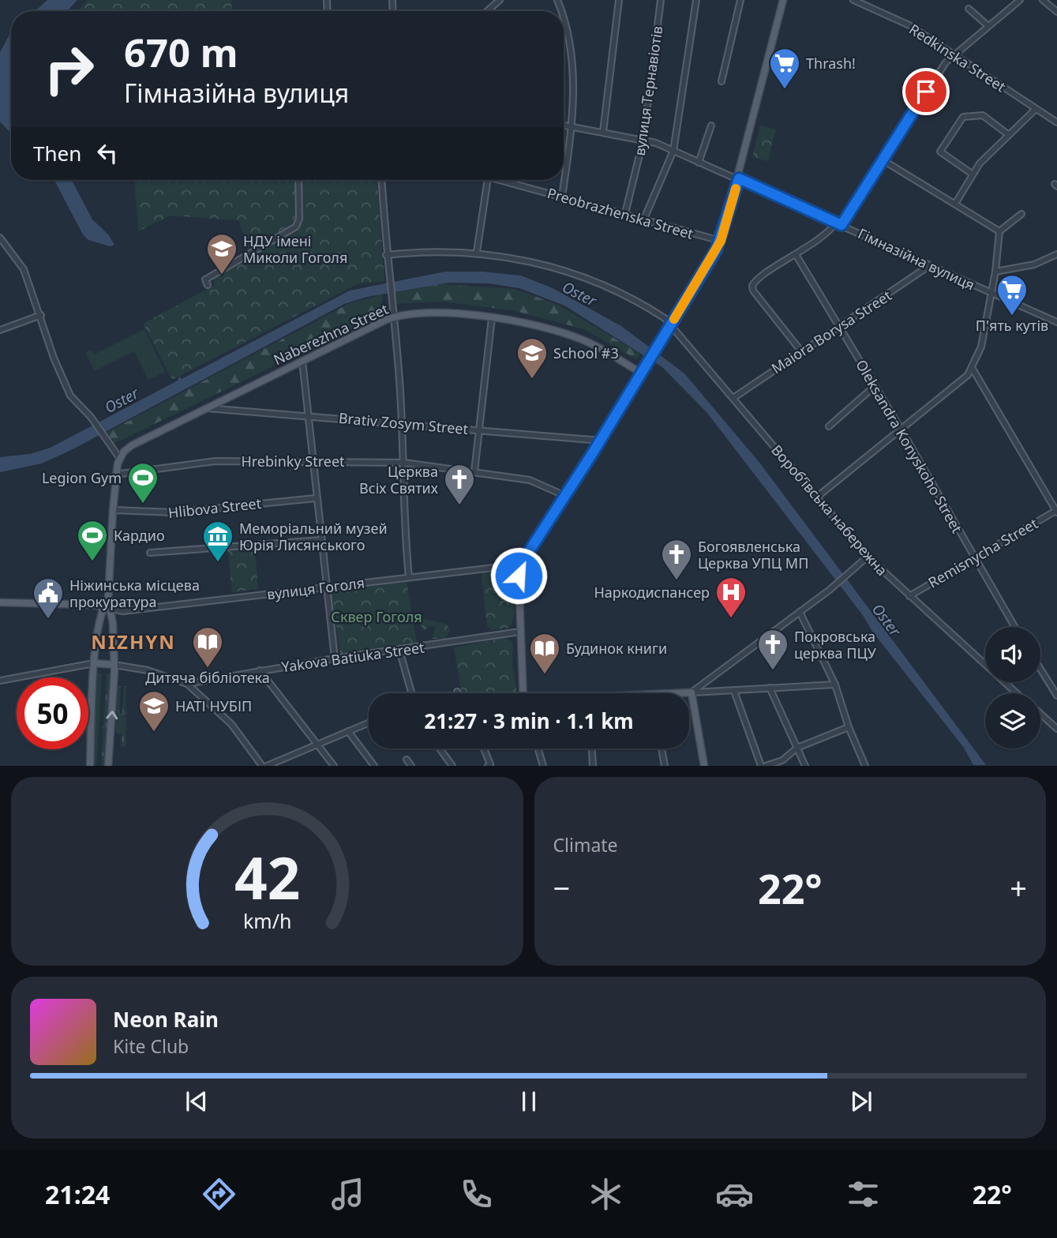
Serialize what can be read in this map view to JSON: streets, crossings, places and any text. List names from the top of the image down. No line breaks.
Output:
{"streets":{"main road":["Naberezhna Street"],"street":["Redkinska Street","вулиця Тернавіотів","Preobrazhenska Street","Гімназійна вулиця","Maiora Borysa Street","Brativ Zosym Street","Oleksandra Konyskoho Street","Hrebinky Street","Hlibova Street","Воробʼївська набережна","Remisnycha Street","вулиця Гоголя","Yakova Batiuka Street"]},"crossings":[["вулиця Тернавіотів","Preobrazhenska Street"],["вулиця Тернавіотів","Гімназійна вулиця"],["Гімназійна вулиця","Maiora Borysa Street"],["Maiora Borysa Street","Oleksandra Konyskoho Street"],["Maiora Borysa Street","Воробʼївська набережна"],["Naberezhna Street","Brativ Zosym Street"],["Oleksandra Konyskoho Street","Remisnycha Street"],["Воробʼївська набережна","Remisnycha Street"]],"districts":["NIZHYN"],"water":["Oster"],"parks":["Сквер Гоголя"],"places":{"supermarket":["Thrash!","П'ять кутів"],"school or university":["НДУ імені Миколи Гоголя","School #3","НАТІ НУБІП"],"sports":["Legion Gym","Кардио"],"church":["Церква Всіх Святих","Богоявленська Церква УПЦ МП","Покровська церква ПЦУ"],"museum":["Меморіальний музей Юрія Лисянського"],"hospital":["Наркодиспансер"],"public building":["Ніжинська місцева прокуратура"],"library":["Дитяча бібліотека","Будинок книги"]},"page":{"turn":["670 m","Гімназійна вулиця"],"then":"Then","limit":"50","trip":"21:27 · 3 min · 1.1 km","tile":"Climate","heat":["−","22°","+"],"song":["Neon Rain","Kite Club"],"tabs":["21:24","22°"],"gauge":["42","km/h"]}}
